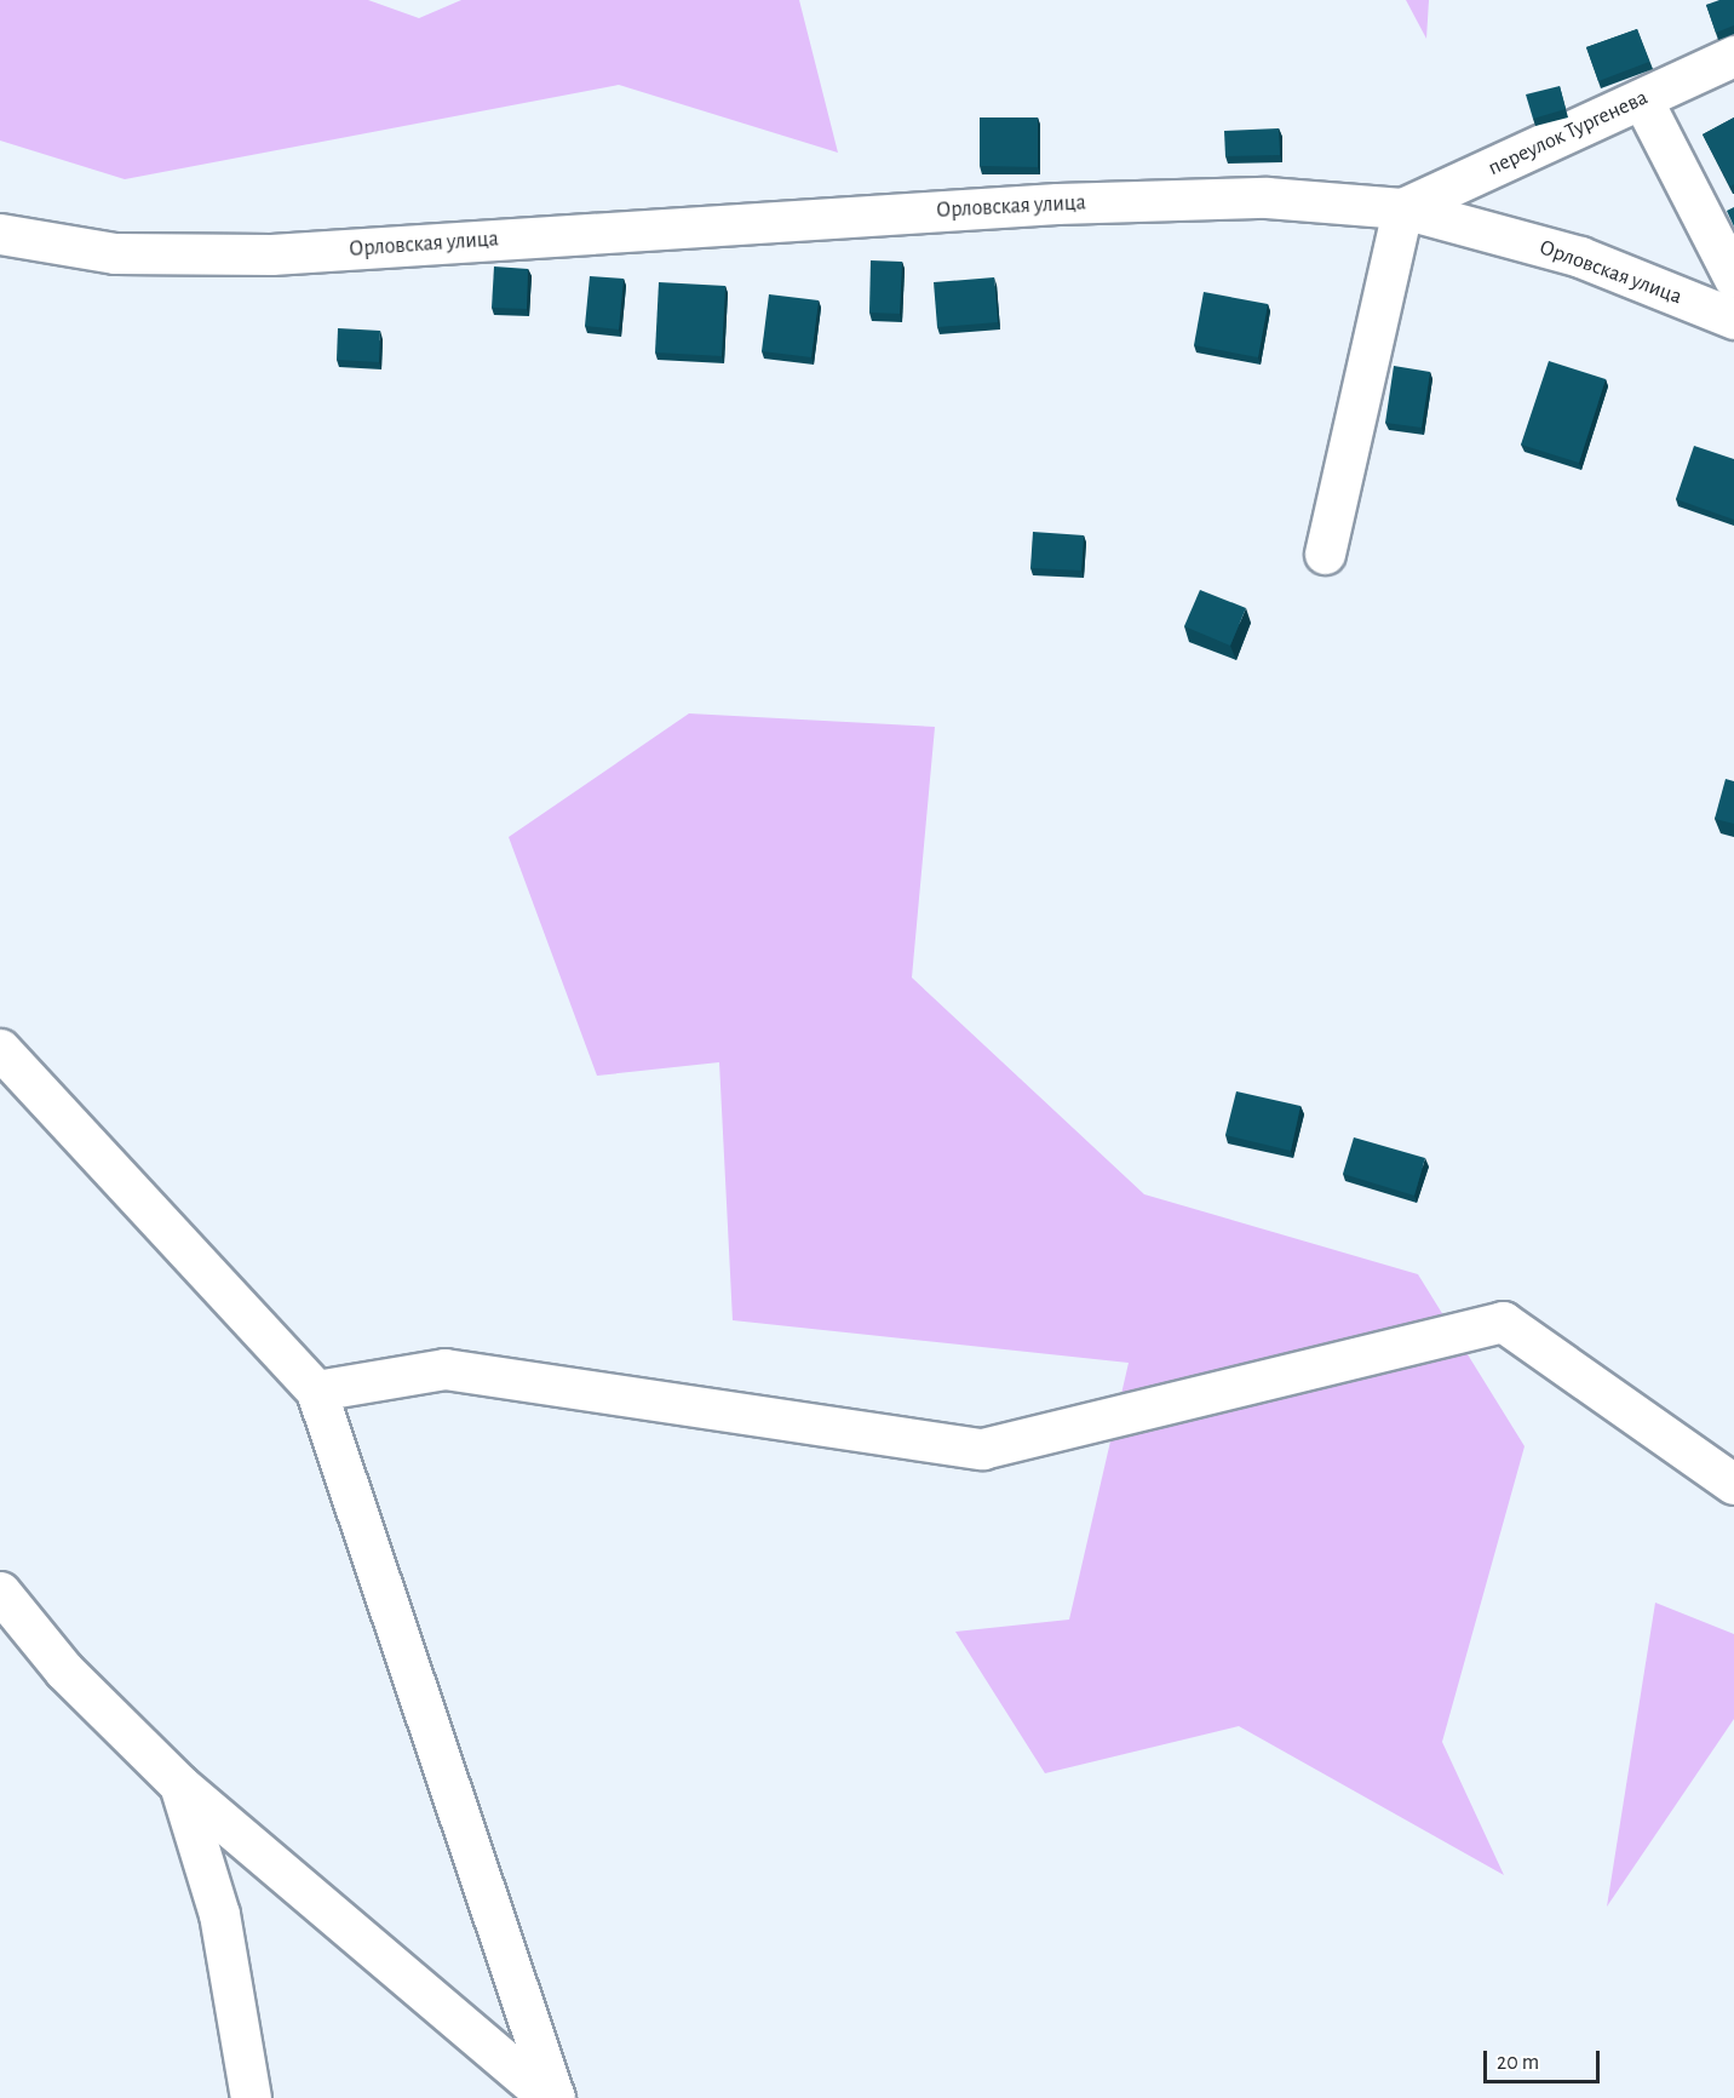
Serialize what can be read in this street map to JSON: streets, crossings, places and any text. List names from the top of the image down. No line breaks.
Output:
{"streets":{"main road":["переулок Тургенева","Орловская улица"]},"crossings":[["переулок Тургенева","Орловская улица"]],"scale_bar":"20 m"}
